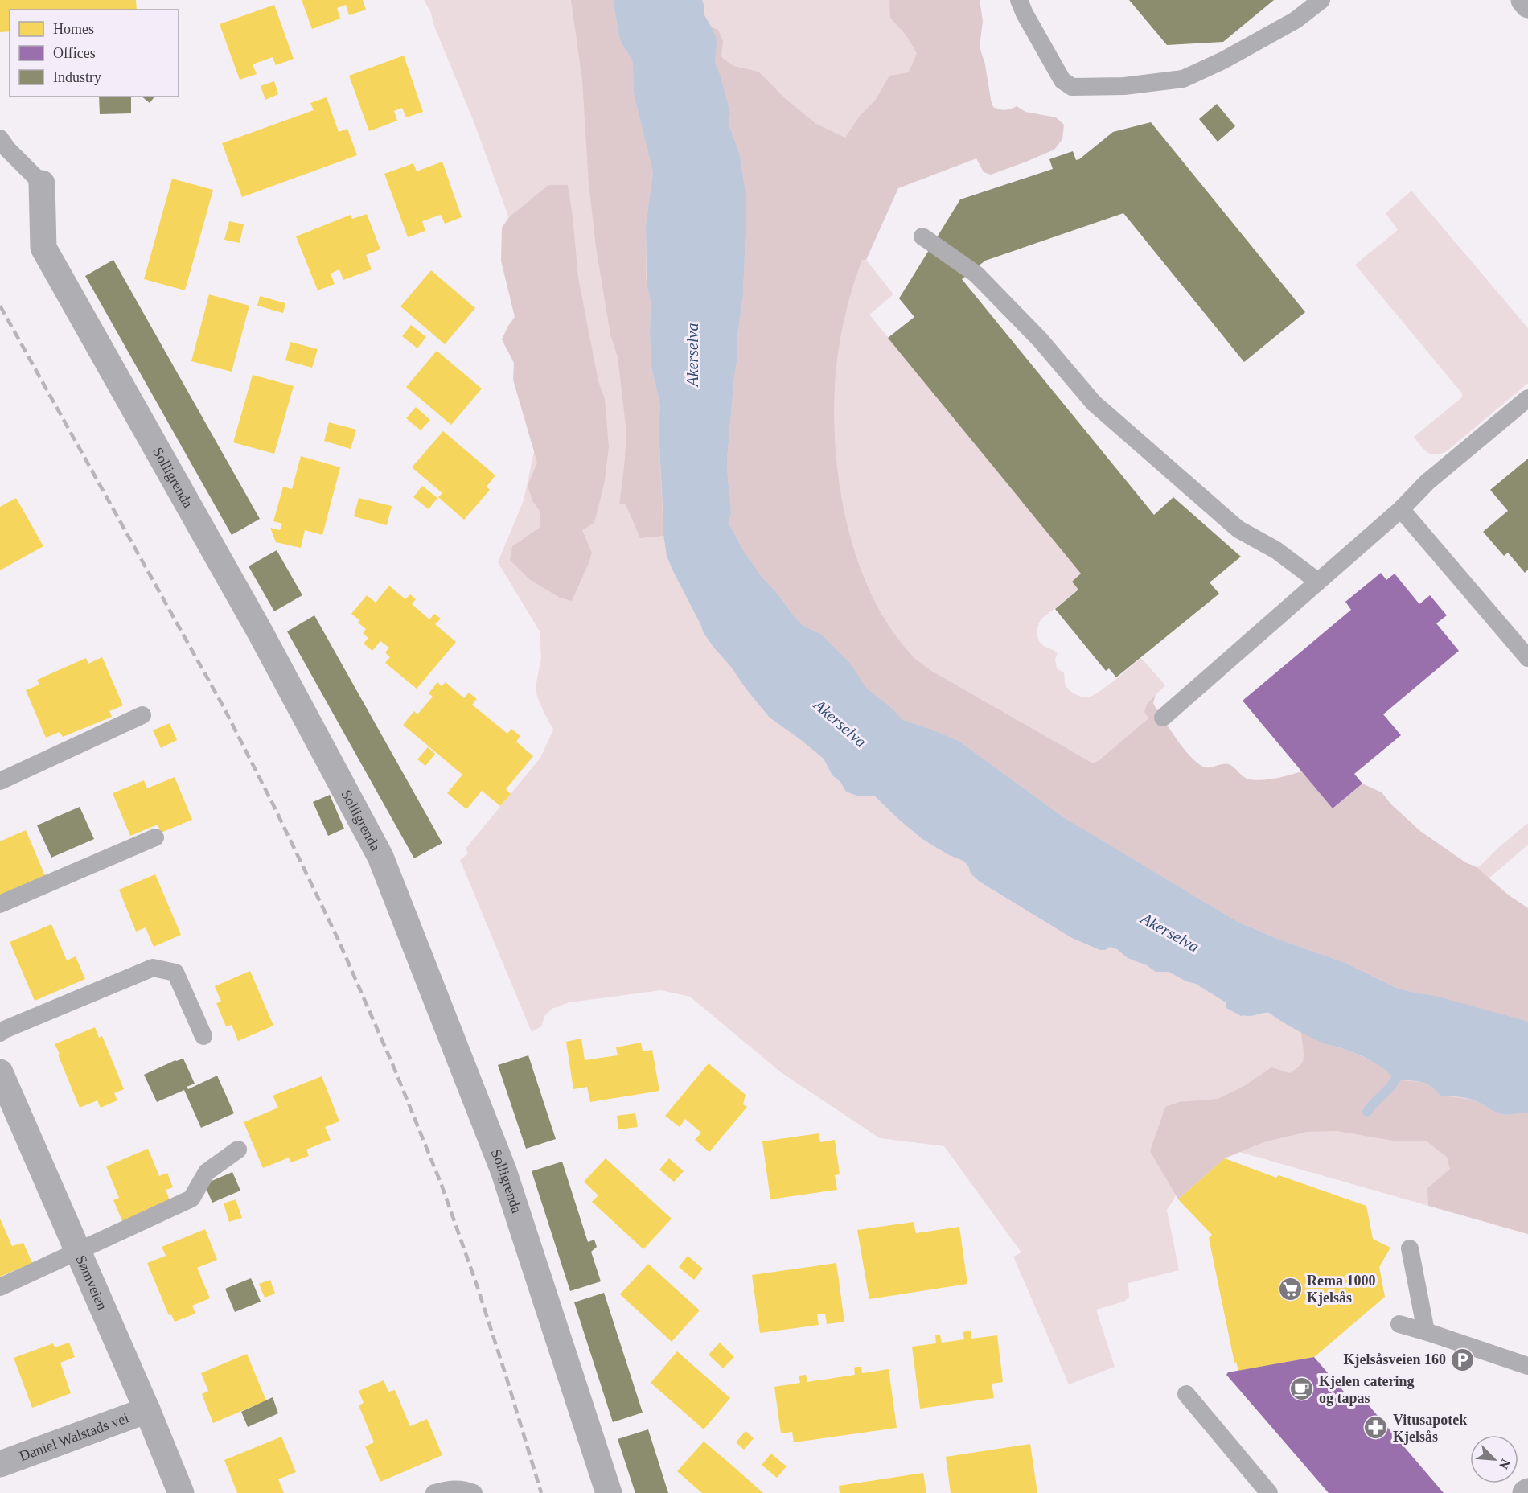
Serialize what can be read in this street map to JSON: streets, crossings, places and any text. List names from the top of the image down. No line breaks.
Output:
{"streets":{"street":["Solligrenda","Sømveien","Daniel Walstads vei"]},"crossings":[["Sømveien","Daniel Walstads vei"]],"water":["Akerselva"],"places":{"supermarket":["Rema 1000 Kjelsås"],"parking":["Kjelsåsveien 160"],"cafe":["Kjelen catering og tapas"],"pharmacy":["Vitusapotek Kjelsås"]},"legend":["Homes","Offices","Industry"],"north":"bottom right"}
